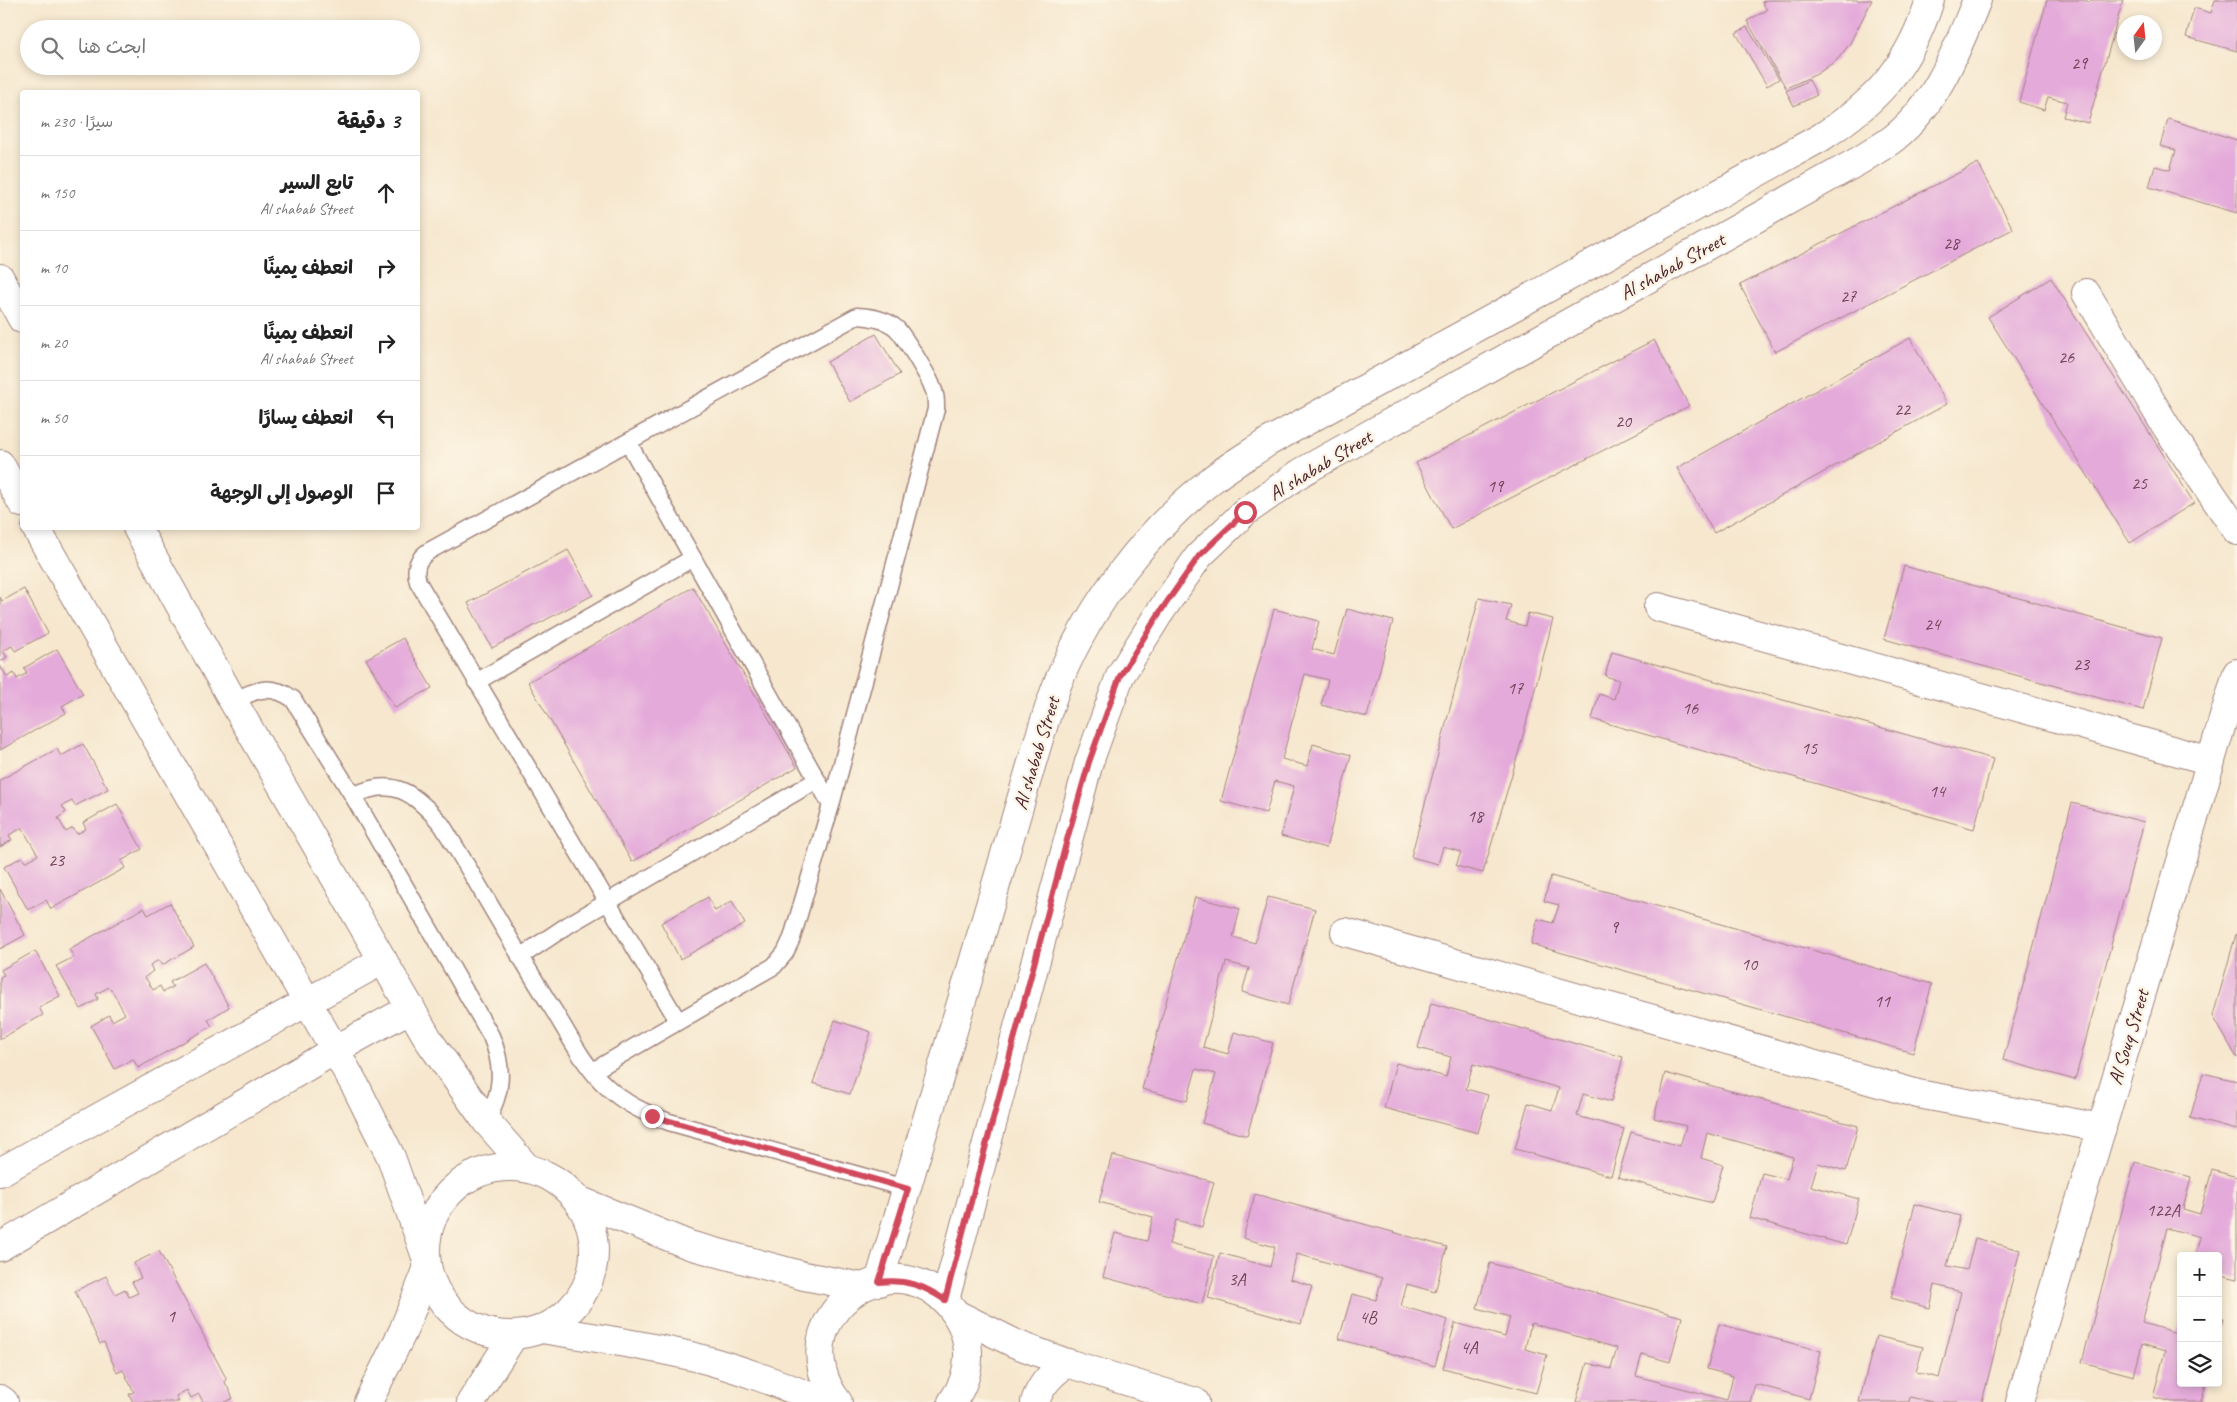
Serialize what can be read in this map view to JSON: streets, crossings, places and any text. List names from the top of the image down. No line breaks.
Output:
{"streets":{"street":["Al shabab Street","Al Souq Street"]},"house_numbers":["29","28","27","26","22","20","25","19","24","23","17","16","15","14","18","23","9","10","11","122A","3A","1","4B","4A"],"north":"top","page":{"search":"ابحث هنا","heading":["3 دقيقة","سيرًا · 230 m"],"list":[["تابع السير","Al shabab Street","150 m"],["انعطف يمينًا","10 m"],["انعطف يمينًا","Al shabab Street","20 m"],["انعطف يسارًا","50 m"],"الوصول إلى الوجهة"],"map_buttons":["+","−"]}}
